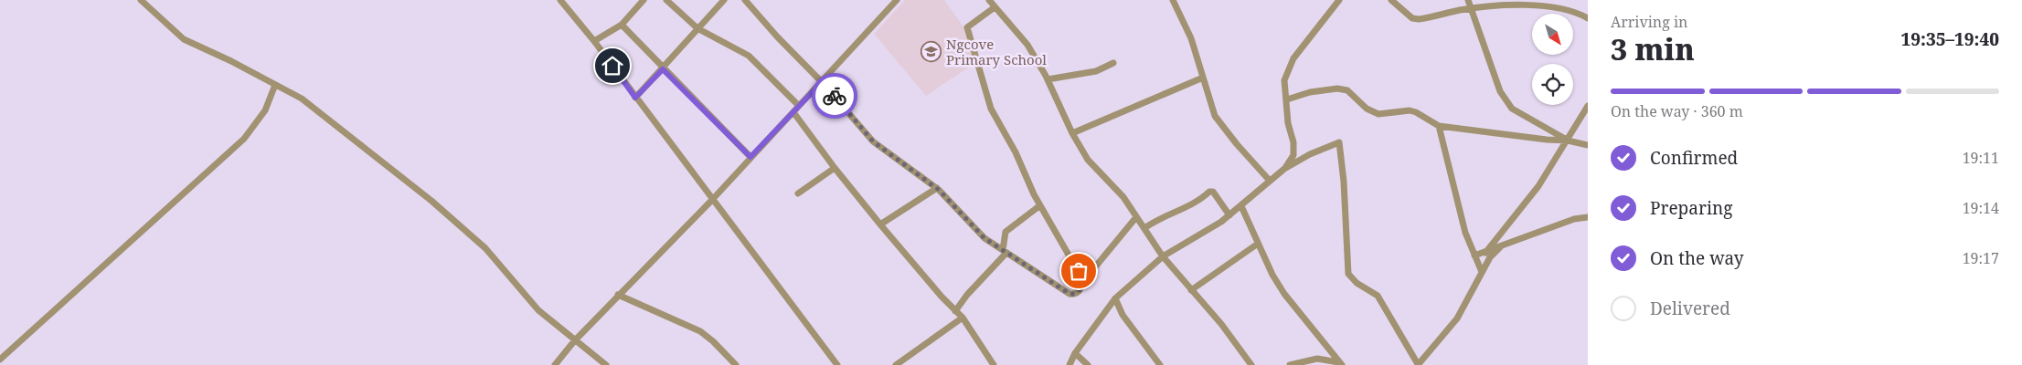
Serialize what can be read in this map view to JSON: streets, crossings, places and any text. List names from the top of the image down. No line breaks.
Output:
{"places":{"school or university":["Ngcove Primary School"]},"north":"bottom right","page":{"heading":["3 min","Arriving in","19:35–19:40"],"bar":"On the way · 360 m","list":[["Confirmed","19:11"],["Preparing","19:14"],["On the way","19:17"],"Delivered"]}}
